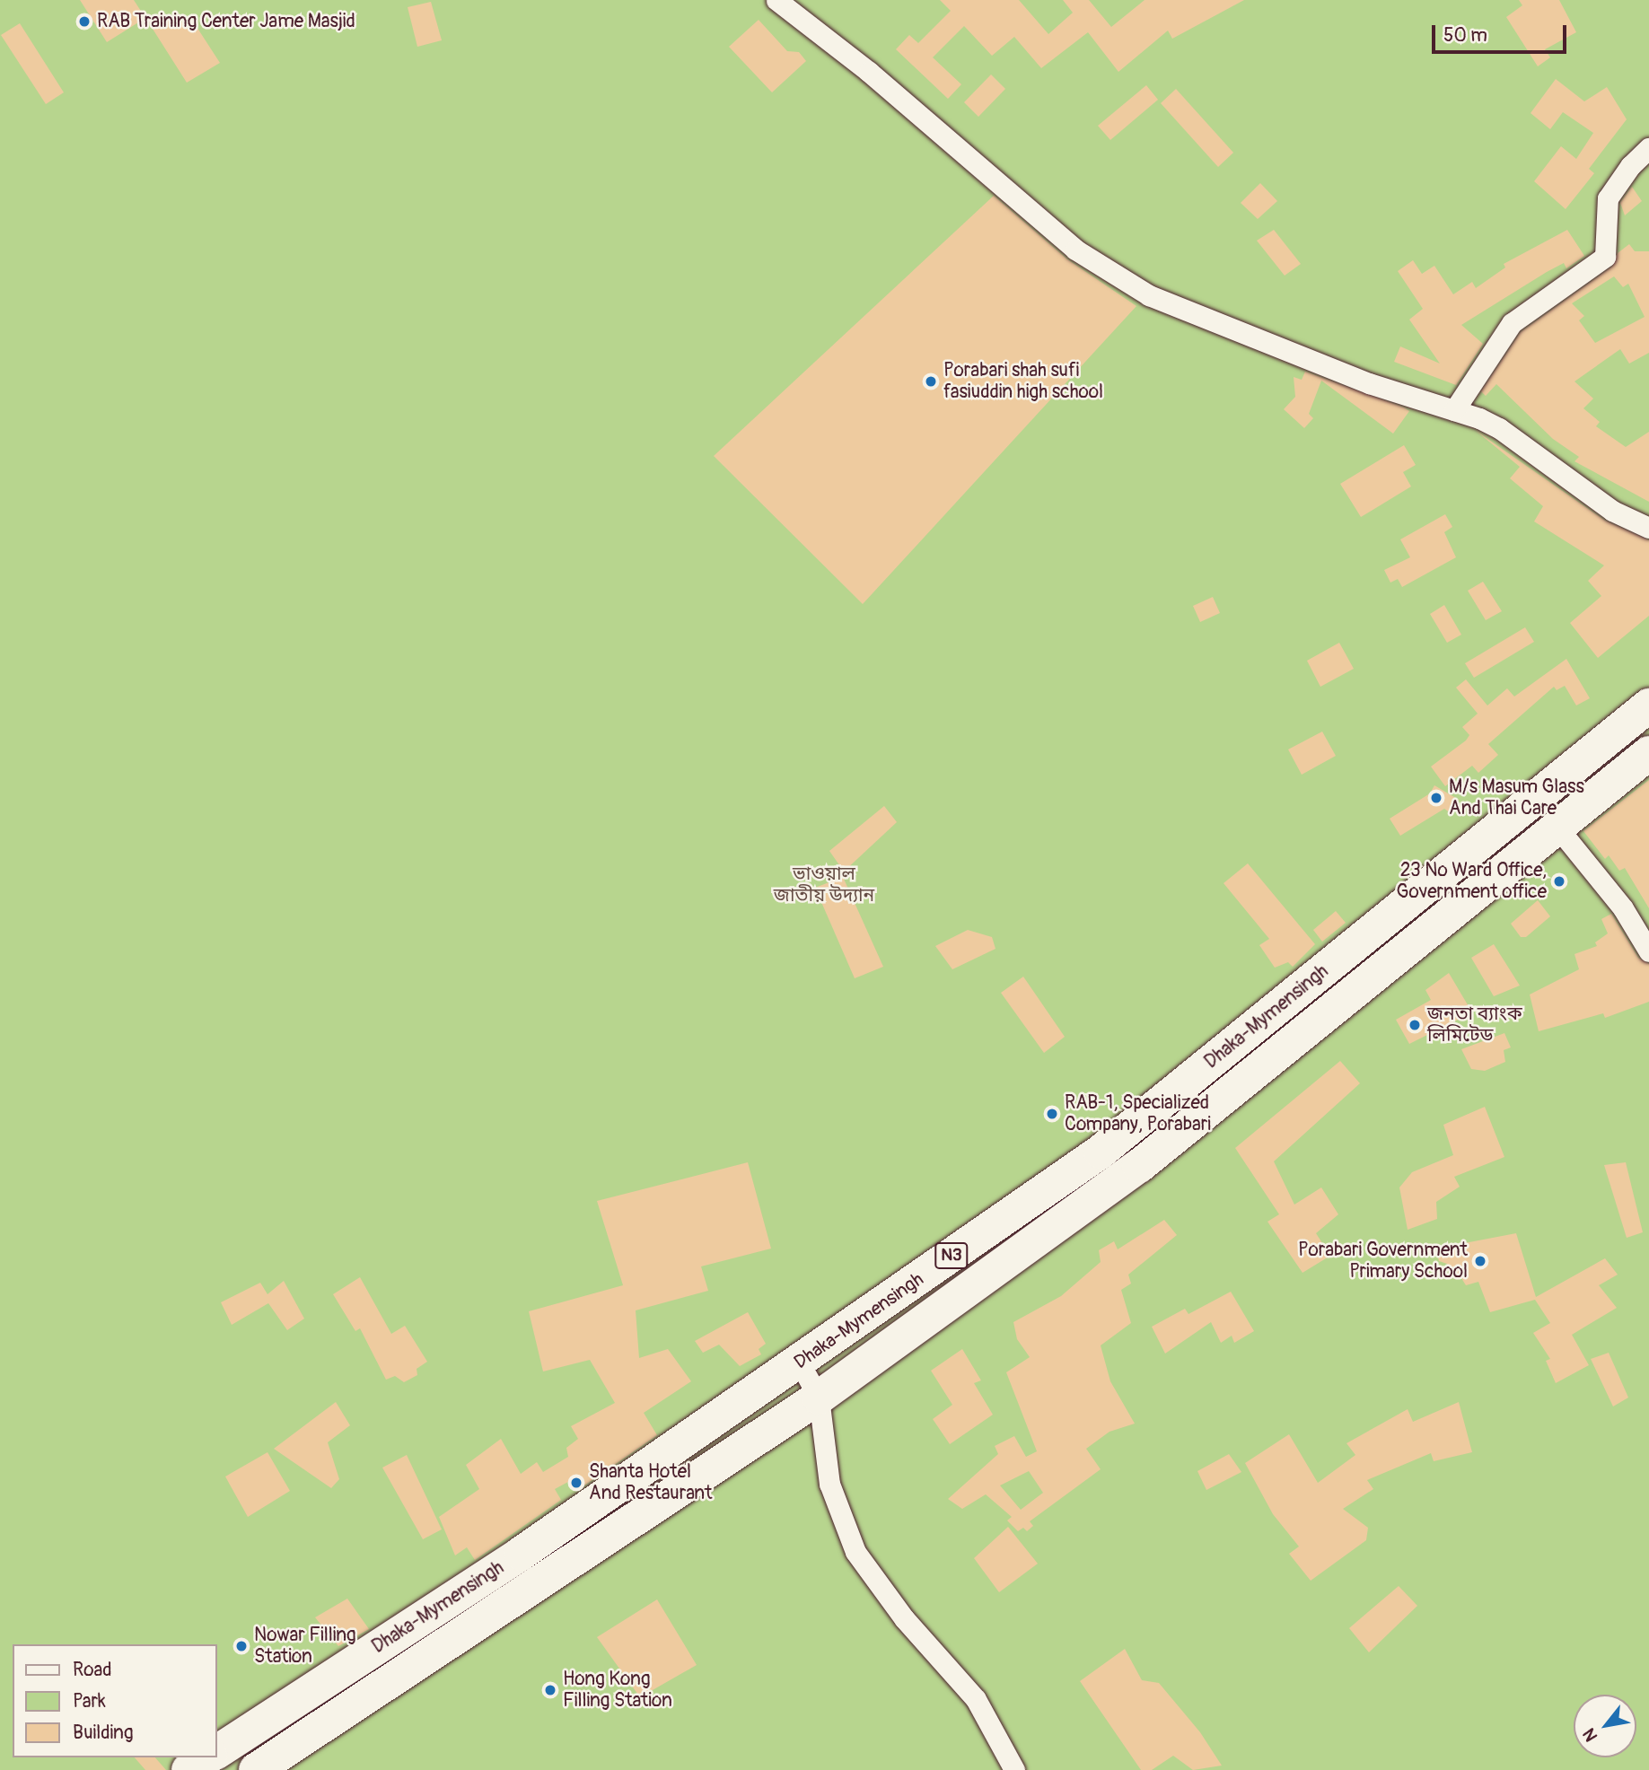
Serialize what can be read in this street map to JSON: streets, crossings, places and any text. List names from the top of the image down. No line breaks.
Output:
{"streets":{"highway":["Dhaka-Mymensingh","N3"]},"parks":["ভাওয়াল জাতীয় উদ্যান"],"places":["RAB Training Center Jame Masjid","Porabari shah sufi fasiuddin high school","M/s Masum Glass And Thai Care","23 No Ward Office, Government office","জনতা ব্যাংক লিমিটেড","RAB-1, Specialized Company, Porabari","Porabari Government Primary School","Shanta Hotel And Restaurant","Nowar Filling Station","Hong Kong Filling Station"],"legend":["Road","Park","Building"],"scale_bar":"50 m","north":"bottom left"}
